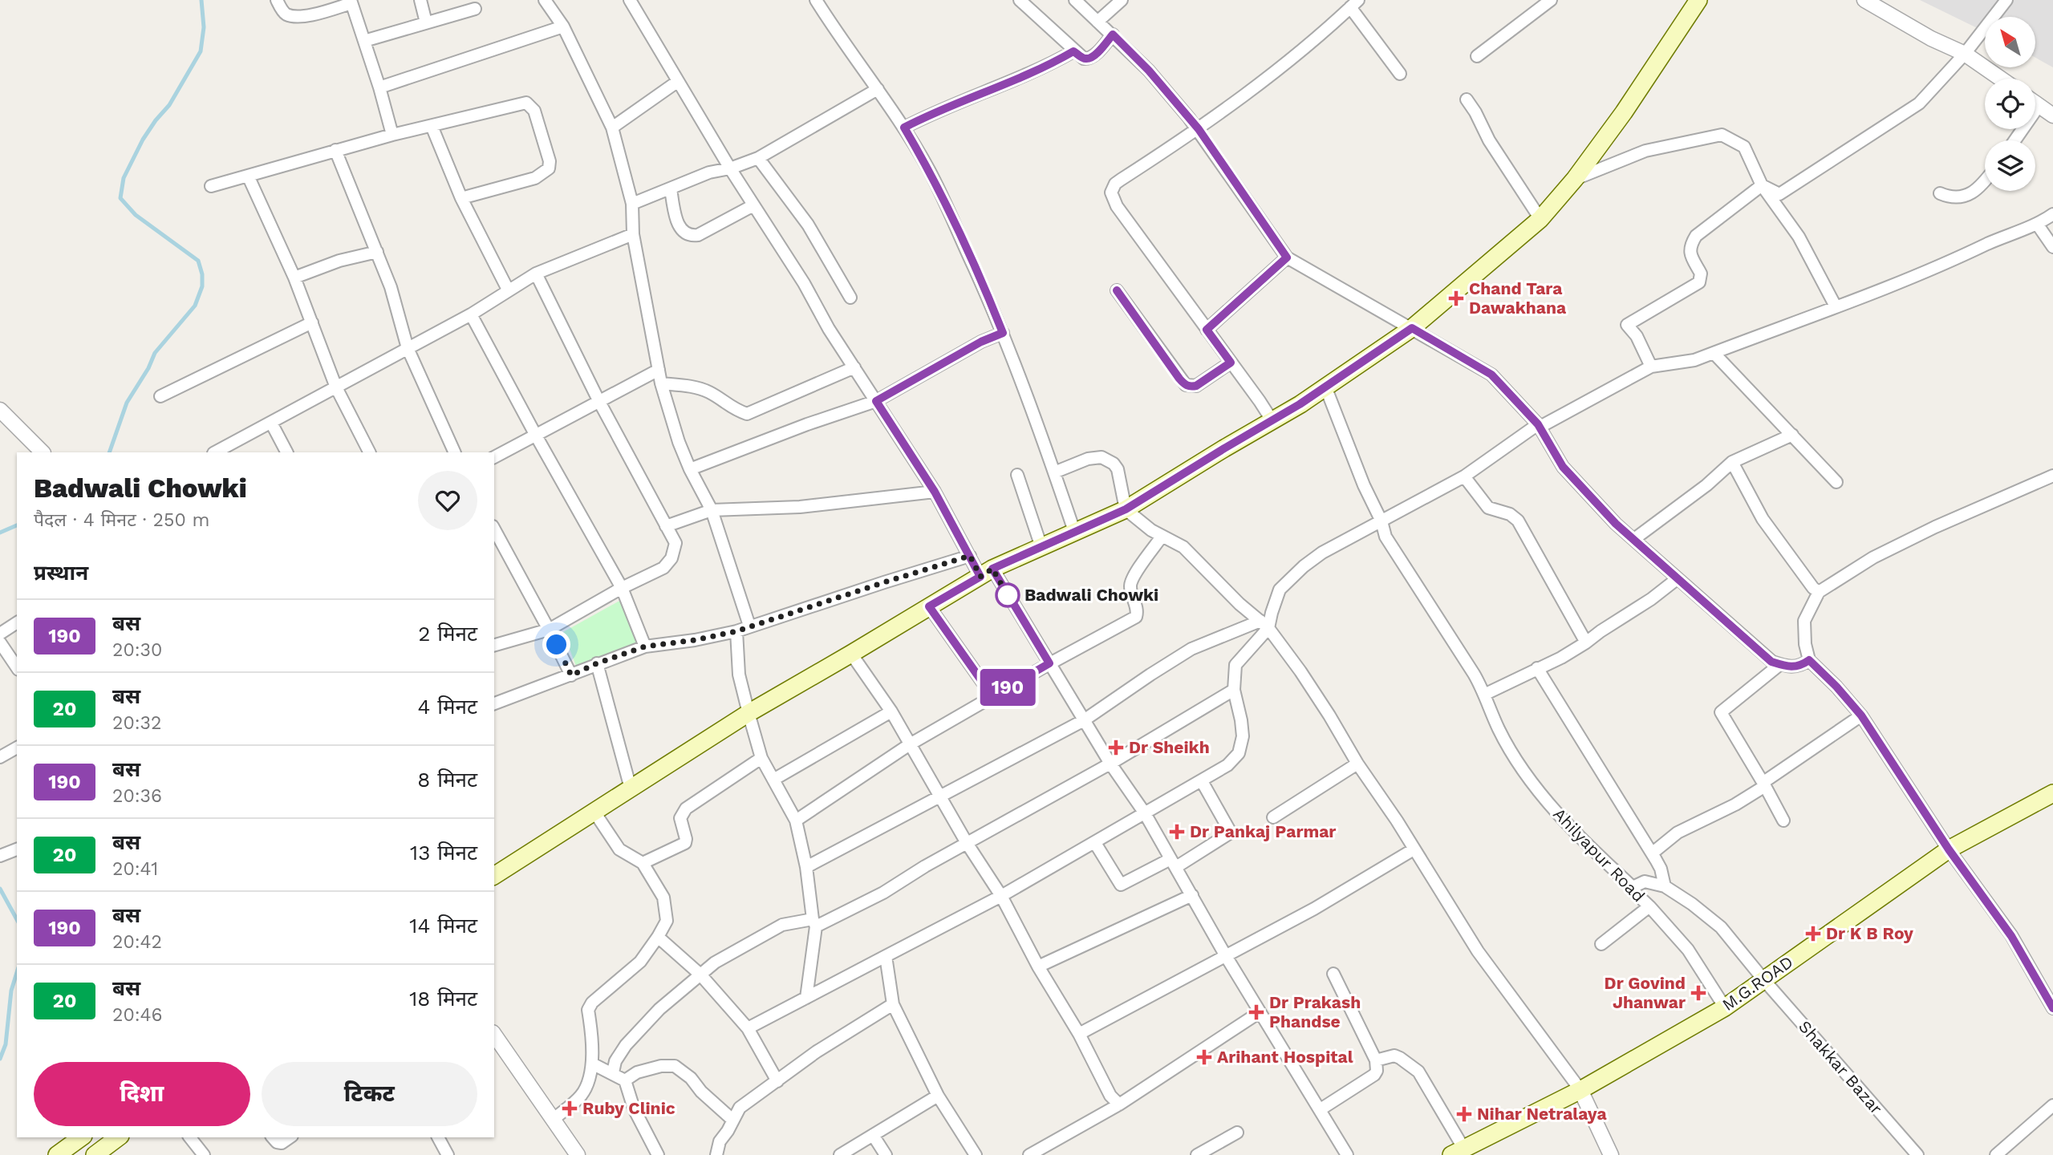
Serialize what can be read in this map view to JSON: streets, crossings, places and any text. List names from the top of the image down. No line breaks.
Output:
{"streets":{"main road":["M.G.ROAD"],"street":["Ahilyapur Road","Shakkar Bazar"]},"crossings":[["Ahilyapur Road","M.G.ROAD"],["M.G.ROAD","Shakkar Bazar"]],"places":{"health":["Chand Tara Dawakhana","Dr Sheikh","Dr Pankaj Parmar","Dr K B Roy","Dr Govind Jhanwar","Dr Prakash Phandse","Arihant Hospital","Ruby Clinic","Nihar Netralaya"],"other":["Badwali Chowki"]},"lines":["bus line 190"],"north":"top left","page":{"on_map":"190","heading":[["Badwali Chowki","पैदल · 4 मिनट · 250 m"],"प्रस्थान"],"list":[{"mark":"190","name":"बस","note":"20:30","value":"2 मिनट"},{"mark":"20","name":"बस","note":"20:32","value":"4 मिनट"},{"mark":"190","name":"बस","note":"20:36","value":"8 मिनट"},{"mark":"20","name":"बस","note":"20:41","value":"13 मिनट"},{"mark":"190","name":"बस","note":"20:42","value":"14 मिनट"},{"mark":"20","name":"बस","note":"20:46","value":"18 मिनट"}],"buttons":["दिशा","टिकट"]}}
